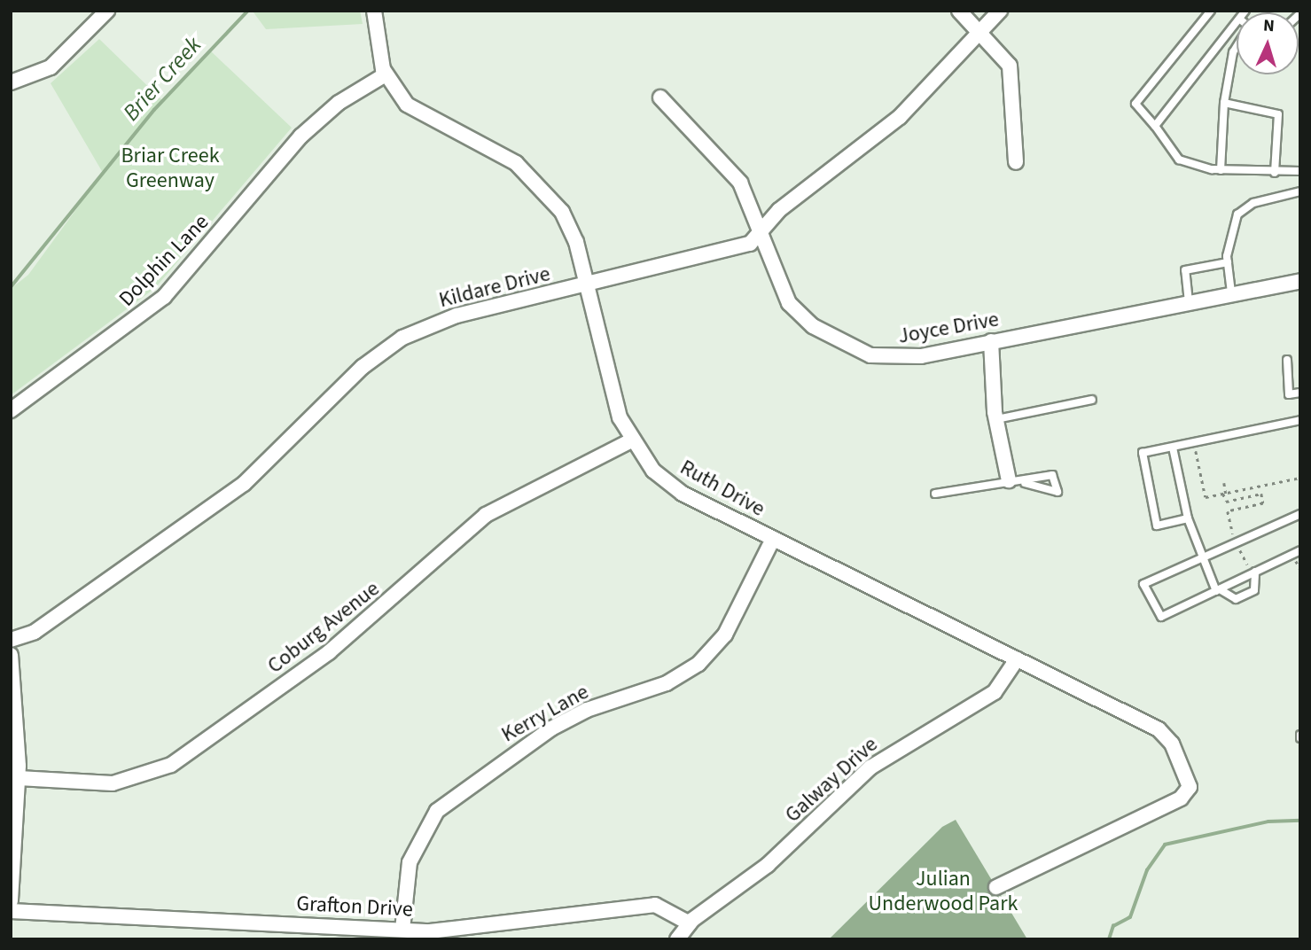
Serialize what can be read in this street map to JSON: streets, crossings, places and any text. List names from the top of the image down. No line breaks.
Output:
{"streets":{"street":["Dolphin Lane","Kildare Drive","Joyce Drive","Ruth Drive","Coburg Avenue","Kerry Lane","Galway Drive","Grafton Drive"]},"crossings":[["Dolphin Lane","Ruth Drive"],["Kildare Drive","Joyce Drive"],["Kildare Drive","Ruth Drive"],["Ruth Drive","Coburg Avenue"],["Ruth Drive","Kerry Lane"],["Ruth Drive","Galway Drive"],["Kerry Lane","Grafton Drive"],["Galway Drive","Grafton Drive"]],"water":["Brier Creek"],"parks":["Briar Creek Greenway","Julian Underwood Park"],"north":"top"}
